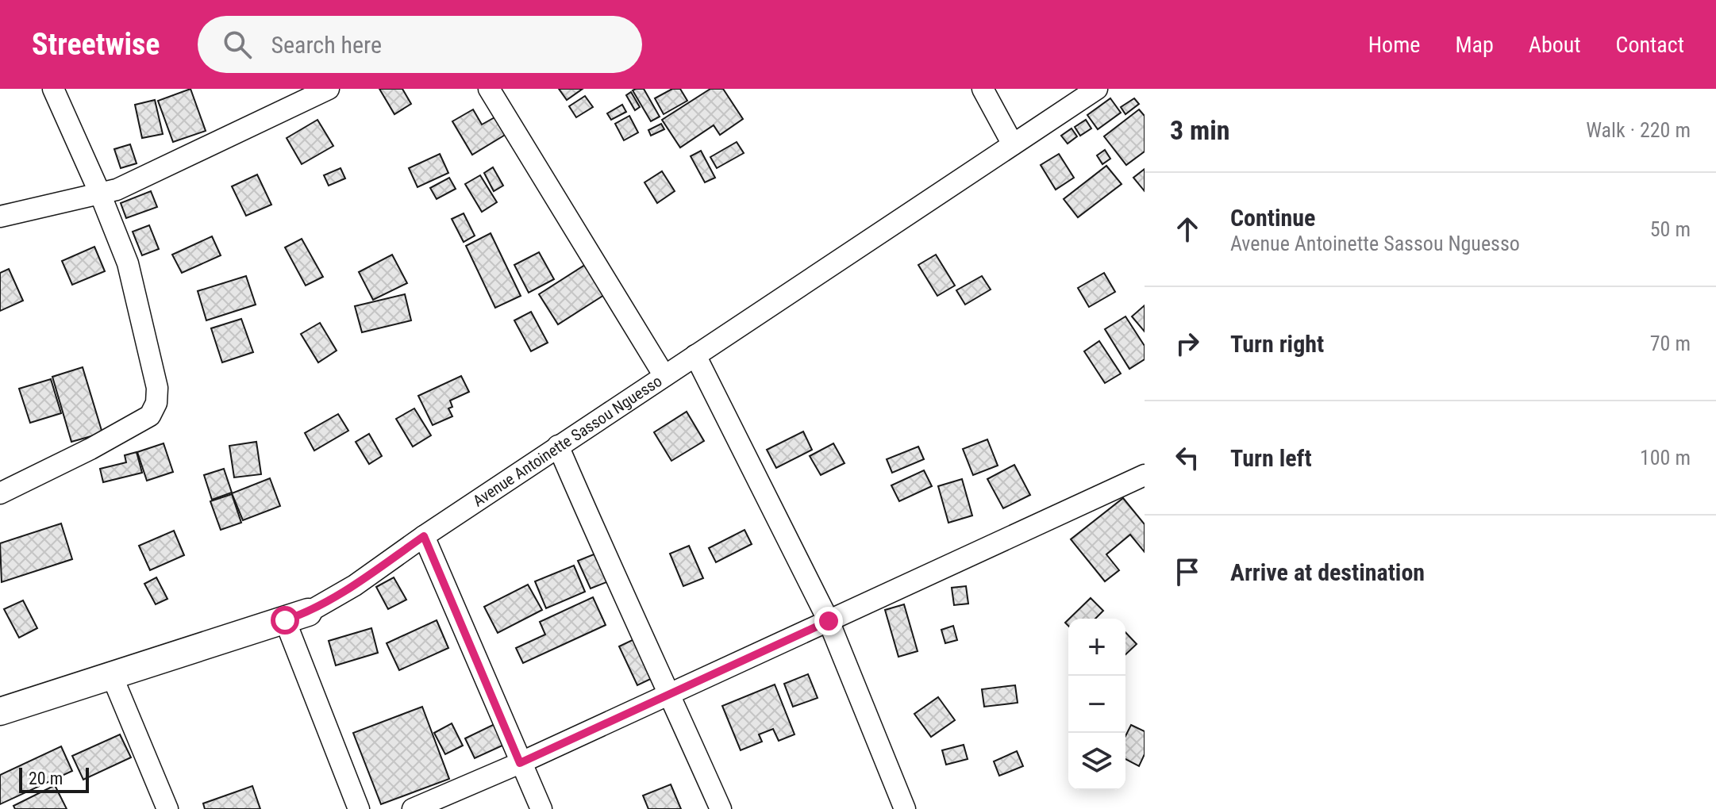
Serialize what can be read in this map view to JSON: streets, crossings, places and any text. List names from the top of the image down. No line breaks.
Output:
{"streets":{"street":["Avenue Antoinette Sassou Nguesso"]},"scale_bar":"20 m","page":{"header":"Streetwise","search":"Search here","nav":["Home","Map","About","Contact"],"heading":["3 min","Walk · 220 m"],"list":[["Continue","Avenue Antoinette Sassou Nguesso","50 m"],["Turn right","70 m"],["Turn left","100 m"],"Arrive at destination"],"map_buttons":["+","−"],"scale":"20 m"}}
